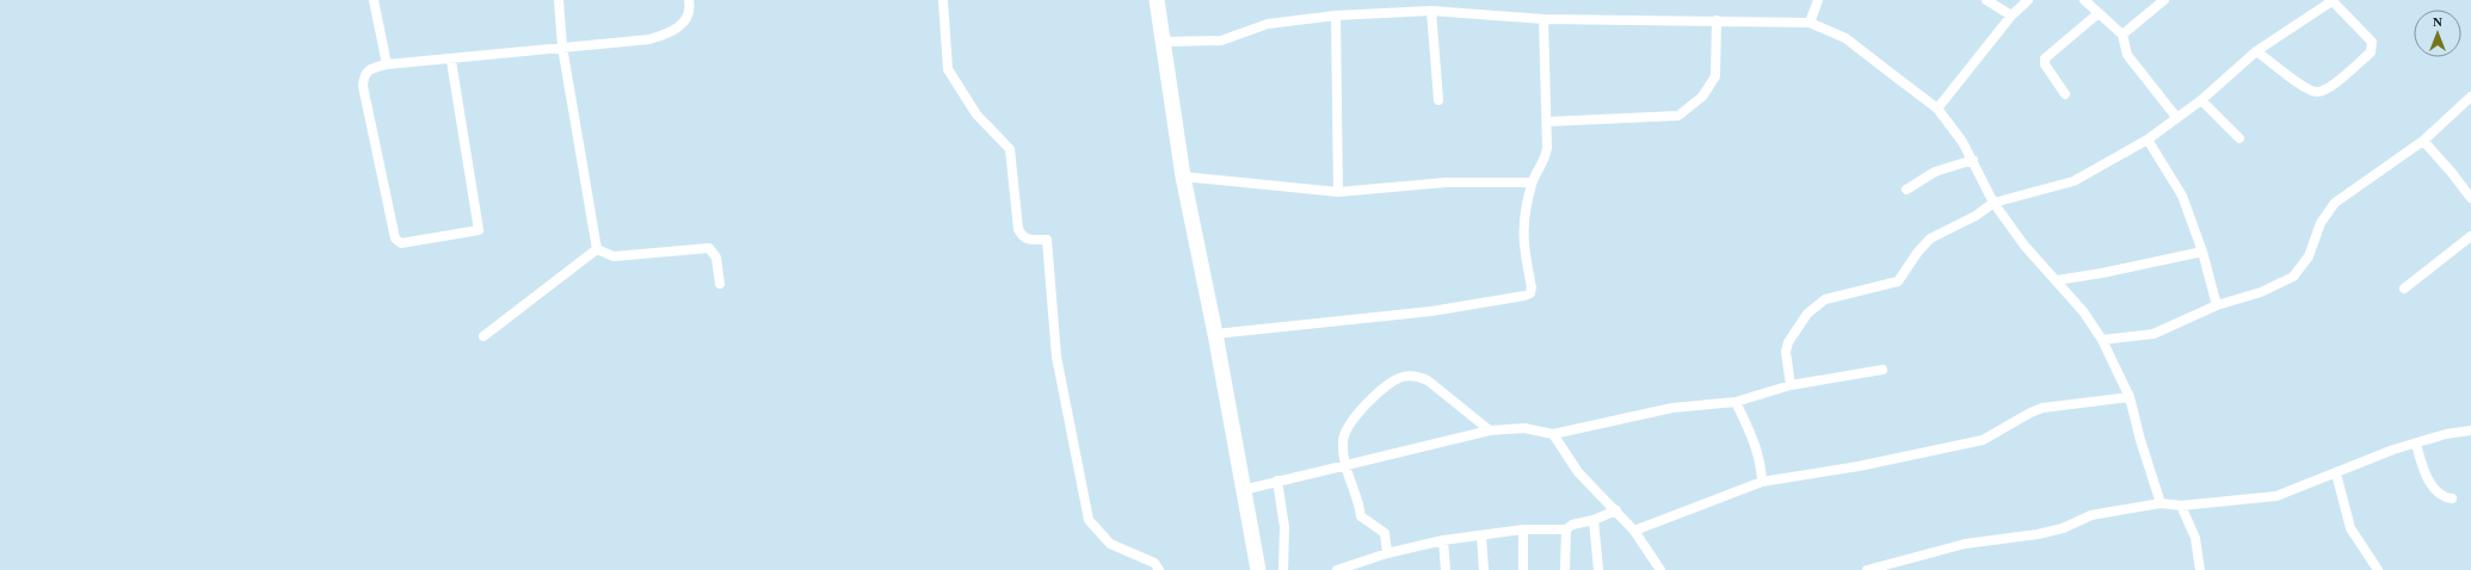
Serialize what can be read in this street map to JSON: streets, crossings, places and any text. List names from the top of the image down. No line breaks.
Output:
{"north":"top"}
